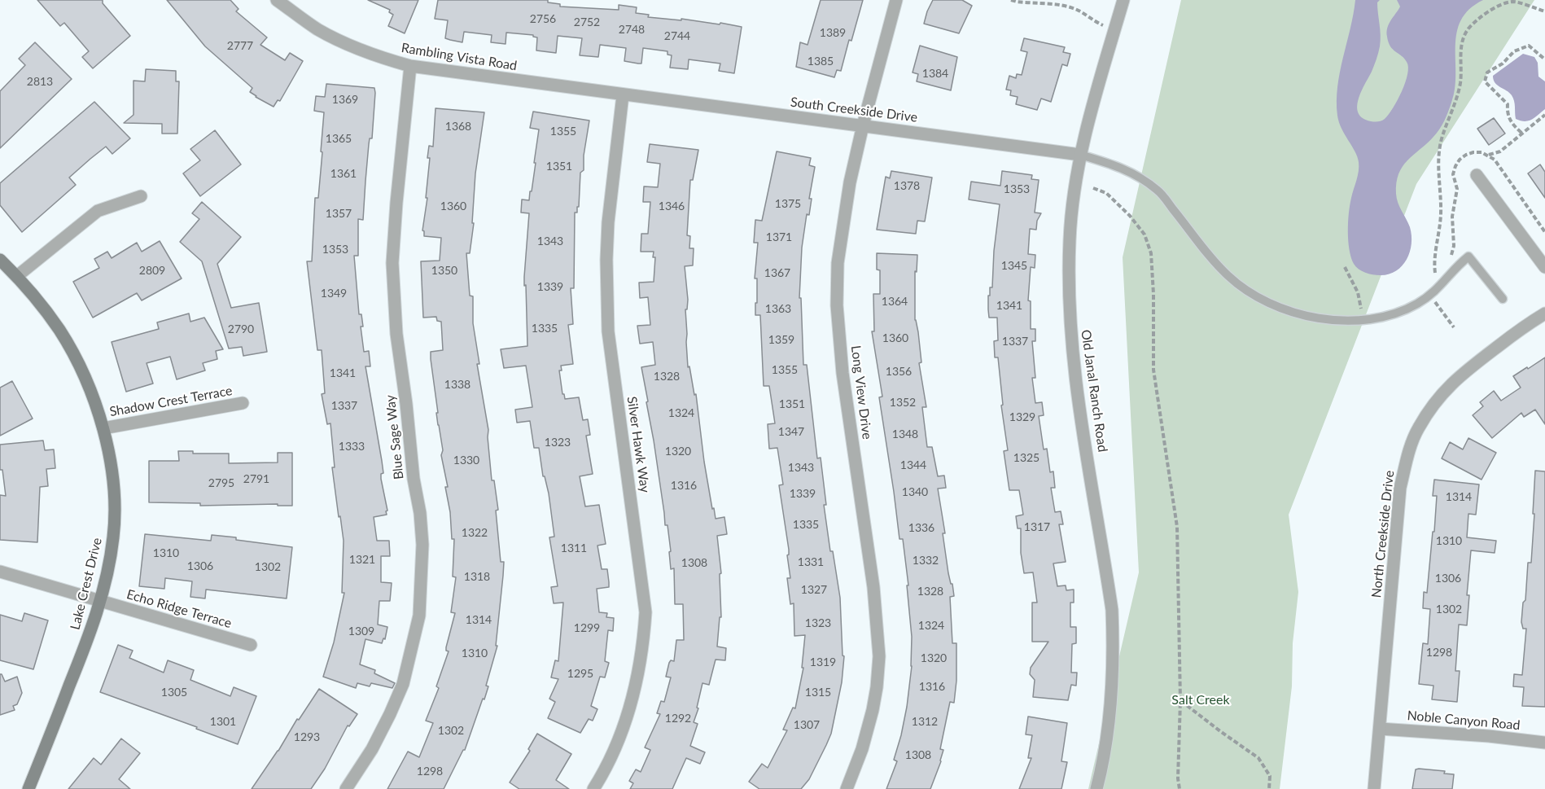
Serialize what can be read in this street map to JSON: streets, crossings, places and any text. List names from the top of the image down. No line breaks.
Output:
{"streets":{"main road":["Lake Crest Drive"],"street":["Rambling Vista Road","South Creekside Drive","Old Janal Ranch Road","Long View Drive","Shadow Crest Terrace","Blue Sage Way","Silver Hawk Way","North Creekside Drive","Echo Ridge Terrace","Noble Canyon Road"]},"crossings":[["Rambling Vista Road","South Creekside Drive"],["Rambling Vista Road","Blue Sage Way"],["Rambling Vista Road","Silver Hawk Way"],["South Creekside Drive","Old Janal Ranch Road"],["South Creekside Drive","Long View Drive"],["South Creekside Drive","Silver Hawk Way"],["Shadow Crest Terrace","Lake Crest Drive"],["North Creekside Drive","Noble Canyon Road"],["Lake Crest Drive","Echo Ridge Terrace"]],"parks":["Salt Creek"],"house_numbers":["2756","2752","2748","1389","2744","2777","1385","1384","2813","1369","1368","1355","1365","1351","1361","1378","1353","1375","1360","1346","1357","1371","1343","1353","1345","2809","1350","1367","1339","1349","1364","1341","1363","1335","2790","1360","1359","1337","1355","1356","1341","1328","1338","1352","1351","1337","1324","1329","1347","1348","1323","1333","1320","1325","1330","1344","1343","2791","2795","1316","1340","1339","1314","1335","1317","1336","1322","1310","1311","1310","1321","1332","1331","1308","1306","1302","1318","1306","1327","1328","1302","1314","1323","1324","1299","1309","1298","1310","1320","1319","1295","1316","1305","1315","1292","1301","1312","1307","1302","1293","1308","1298"]}
